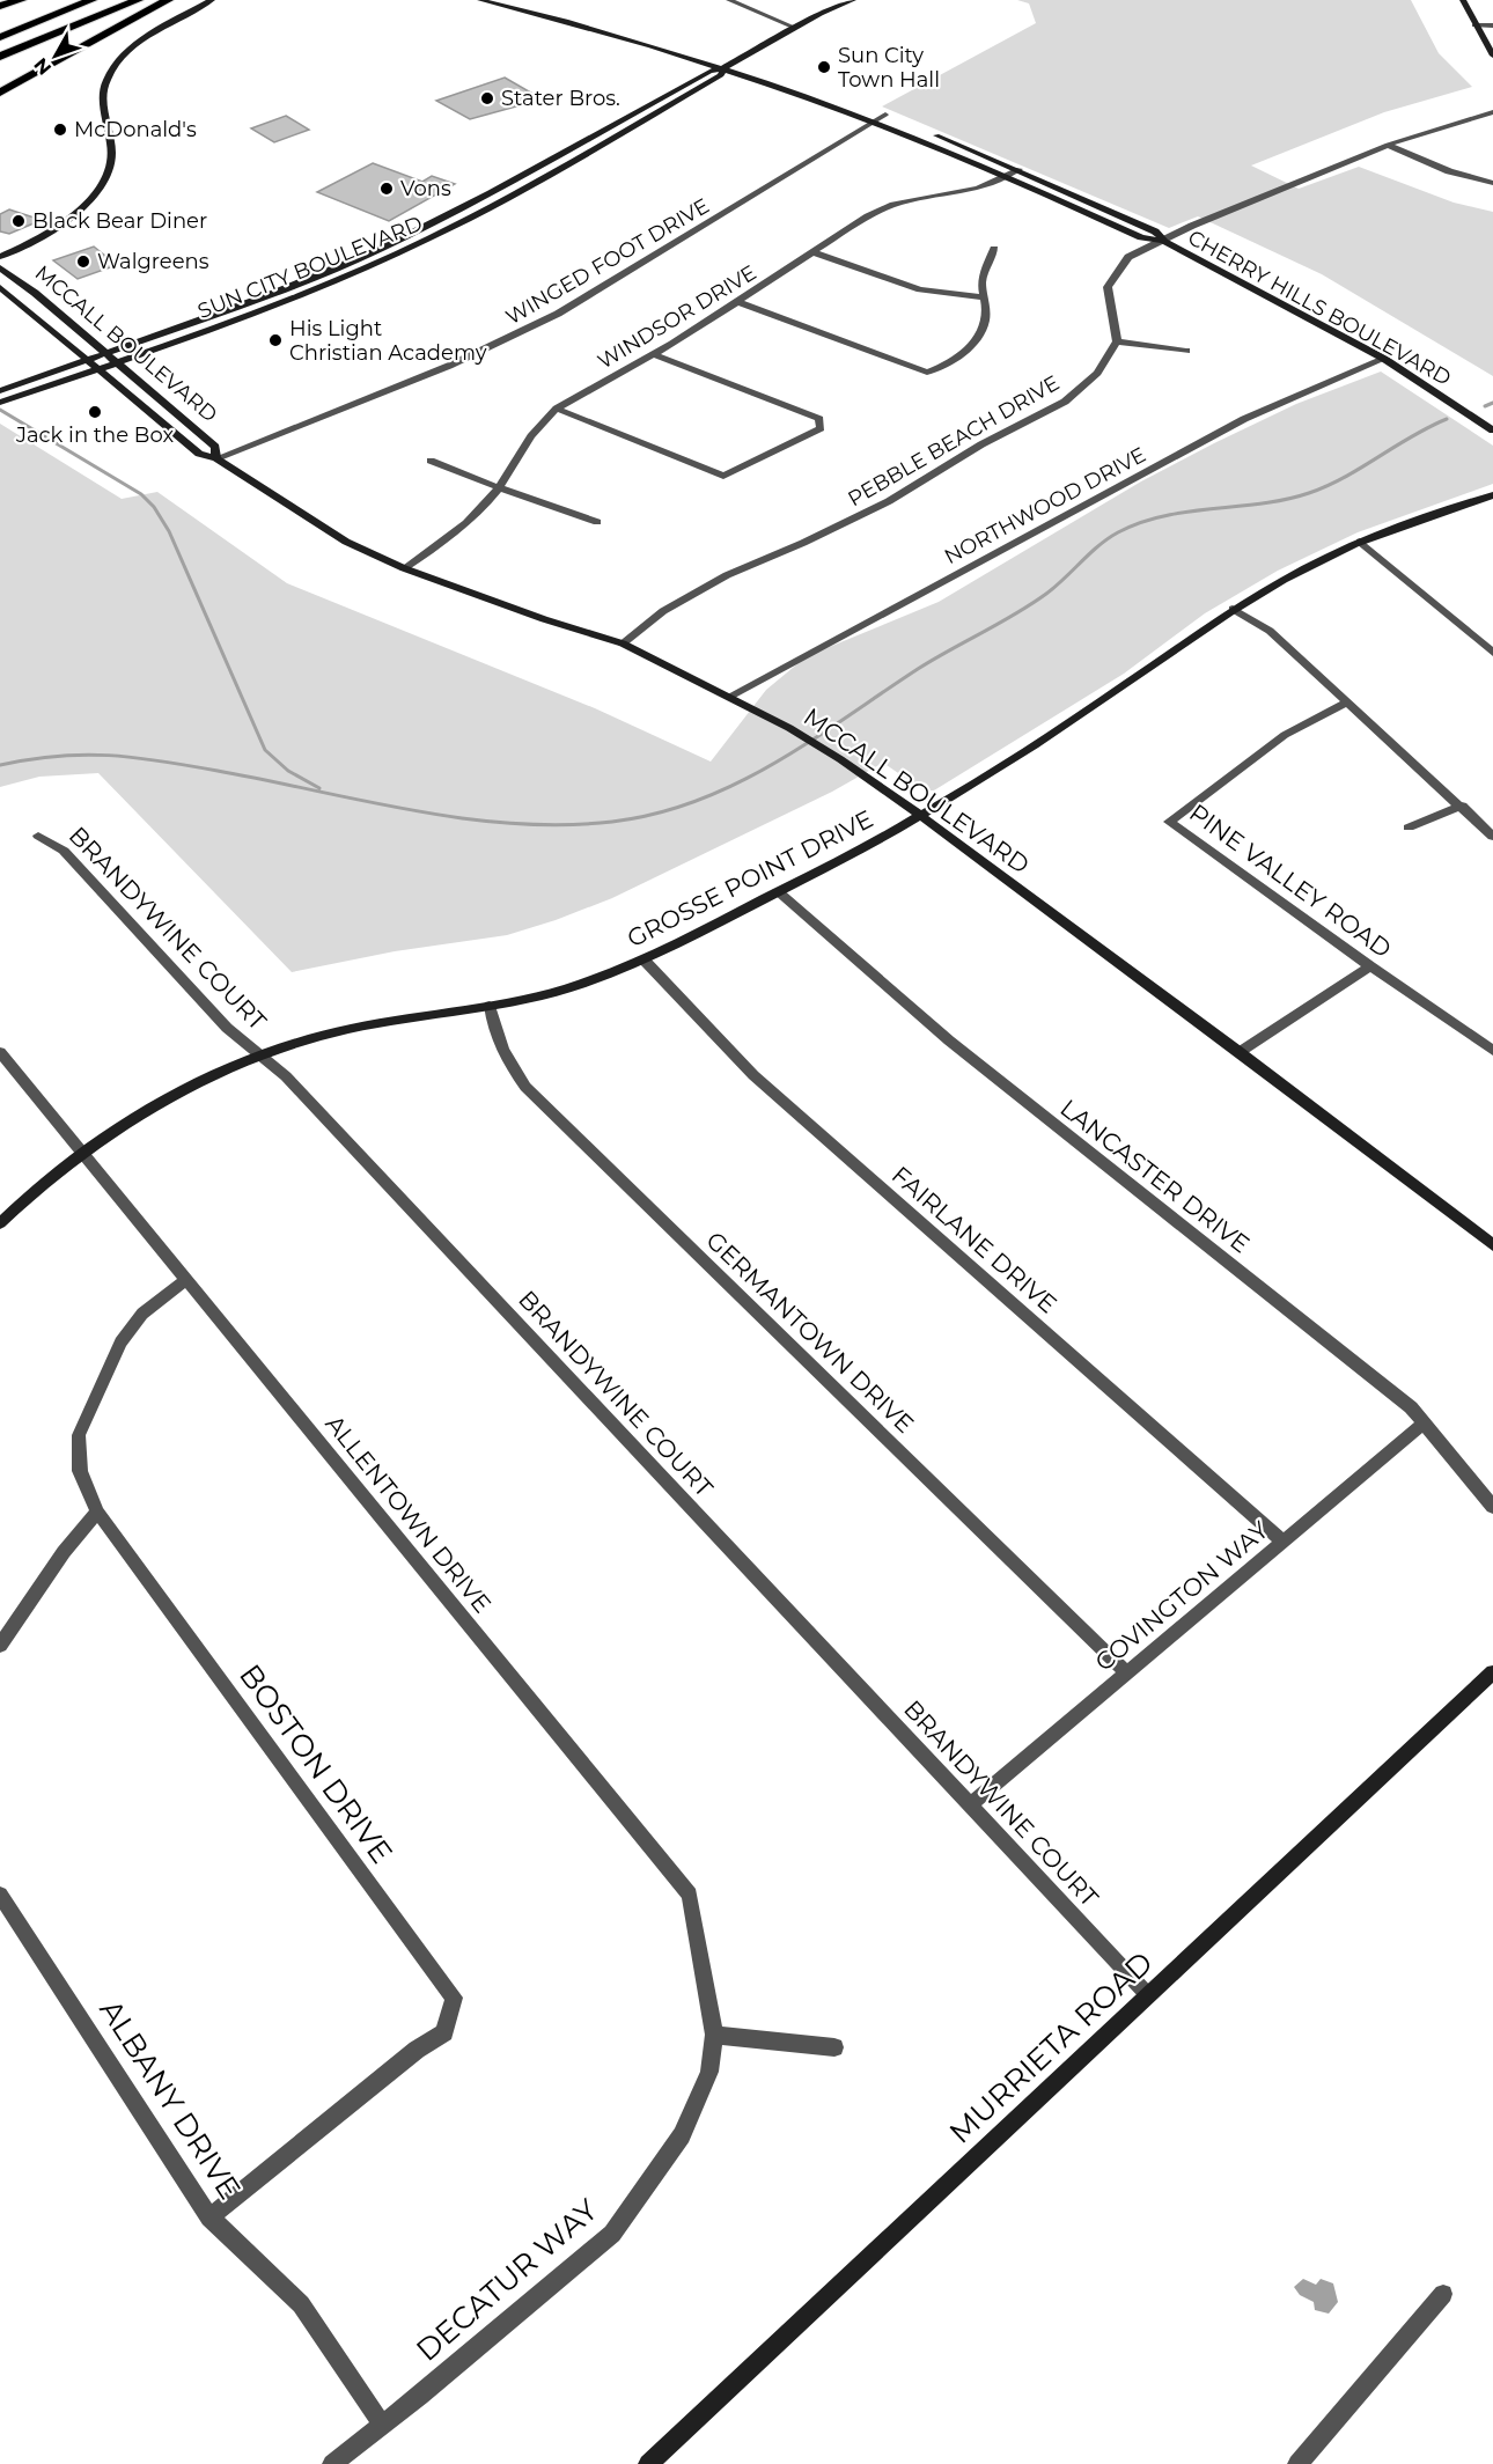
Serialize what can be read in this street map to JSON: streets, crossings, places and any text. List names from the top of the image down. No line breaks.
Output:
{"streets":{"street":["WINGED FOOT DRIVE","SUN CITY BOULEVARD","CHERRY HILLS BOULEVARD","WINDSOR DRIVE","MCCALL BOULEVARD","PEBBLE BEACH DRIVE","NORTHWOOD DRIVE","GROSSE POINT DRIVE","PINE VALLEY ROAD","BRANDYWINE COURT","LANCASTER DRIVE","FAIRLANE DRIVE","GERMANTOWN DRIVE","ALLENTOWN DRIVE","COVINGTON WAY","BOSTON DRIVE","MURRIETA ROAD","ALBANY DRIVE","DECATUR WAY"]},"crossings":[["WINGED FOOT DRIVE","CHERRY HILLS BOULEVARD"],["WINGED FOOT DRIVE","MCCALL BOULEVARD"],["SUN CITY BOULEVARD","CHERRY HILLS BOULEVARD"],["SUN CITY BOULEVARD","MCCALL BOULEVARD"],["CHERRY HILLS BOULEVARD","WINDSOR DRIVE"],["CHERRY HILLS BOULEVARD","NORTHWOOD DRIVE"],["WINDSOR DRIVE","MCCALL BOULEVARD"],["MCCALL BOULEVARD","PEBBLE BEACH DRIVE"],["MCCALL BOULEVARD","NORTHWOOD DRIVE"],["MCCALL BOULEVARD","GROSSE POINT DRIVE"],["GROSSE POINT DRIVE","BRANDYWINE COURT"],["GROSSE POINT DRIVE","LANCASTER DRIVE"],["GROSSE POINT DRIVE","FAIRLANE DRIVE"],["GROSSE POINT DRIVE","GERMANTOWN DRIVE"],["GROSSE POINT DRIVE","ALLENTOWN DRIVE"],["BRANDYWINE COURT","COVINGTON WAY"],["BRANDYWINE COURT","MURRIETA ROAD"],["LANCASTER DRIVE","COVINGTON WAY"],["FAIRLANE DRIVE","COVINGTON WAY"],["GERMANTOWN DRIVE","COVINGTON WAY"],["ALLENTOWN DRIVE","BOSTON DRIVE"],["ALLENTOWN DRIVE","DECATUR WAY"],["BOSTON DRIVE","ALBANY DRIVE"],["ALBANY DRIVE","DECATUR WAY"]],"places":["Sun City Town Hall","Stater Bros.","McDonald's","Vons","Black Bear Diner","Walgreens","His Light Christian Academy","Jack in the Box"],"north":"bottom left"}
